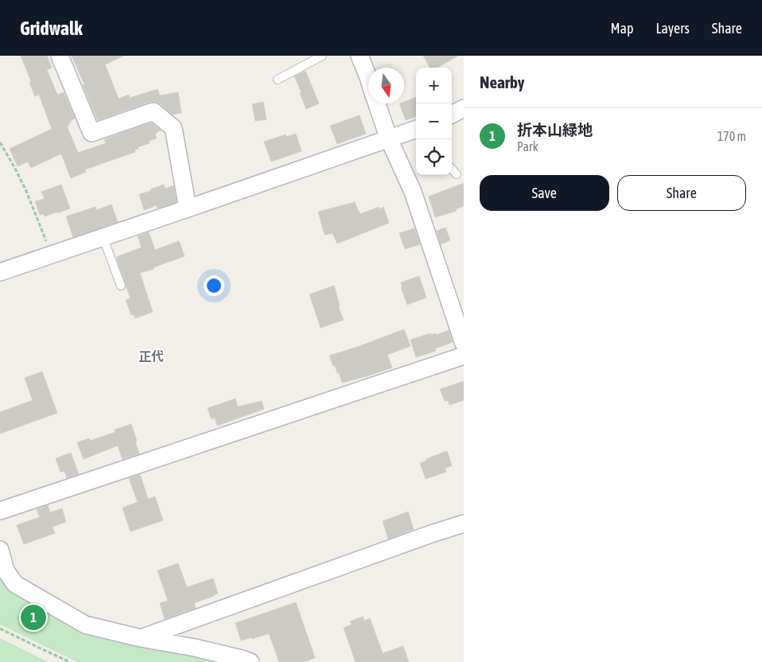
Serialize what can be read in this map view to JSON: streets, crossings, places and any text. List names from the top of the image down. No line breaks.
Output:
{"districts":["正代"],"north":"bottom","page":{"header":"Gridwalk","nav":["Map","Layers","Share"],"heading":"Nearby","map_buttons":["+","−"],"list":[{"mark":"1","name":"折本山緑地","note":"Park","value":"170 m"}],"buttons":["Save","Share"],"pins":"1"}}
